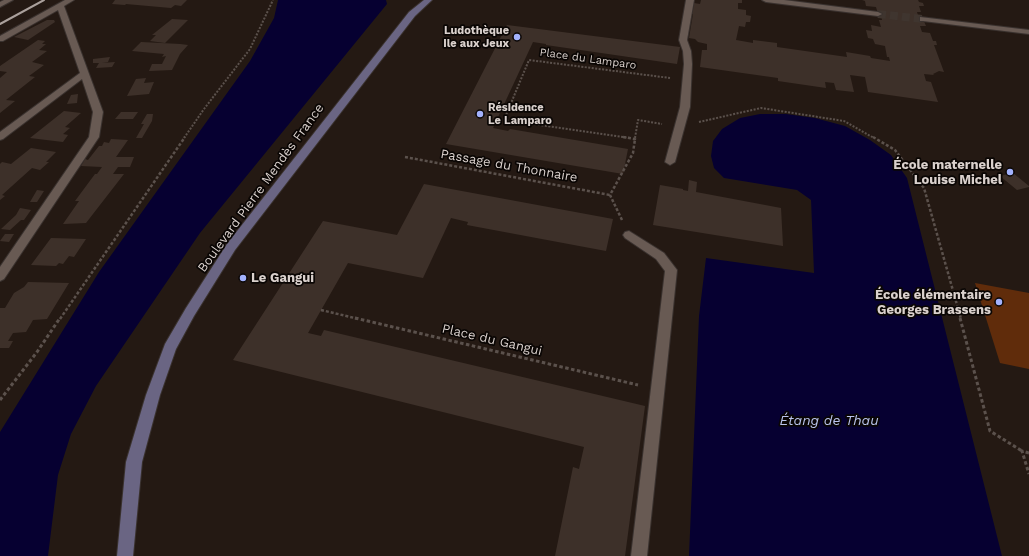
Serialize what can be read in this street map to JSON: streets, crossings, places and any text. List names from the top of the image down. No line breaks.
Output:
{"streets":{"street":["Boulevard Pierre Mendès France"],"path":["Place du Lamparo","Passage du Thonnaire","Place du Gangui"]},"water":["Étang de Thau"],"places":["Ludothèque Ile aux Jeux","Résidence Le Lamparo","École maternelle Louise Michel","Le Gangui","École élémentaire Georges Brassens"]}
